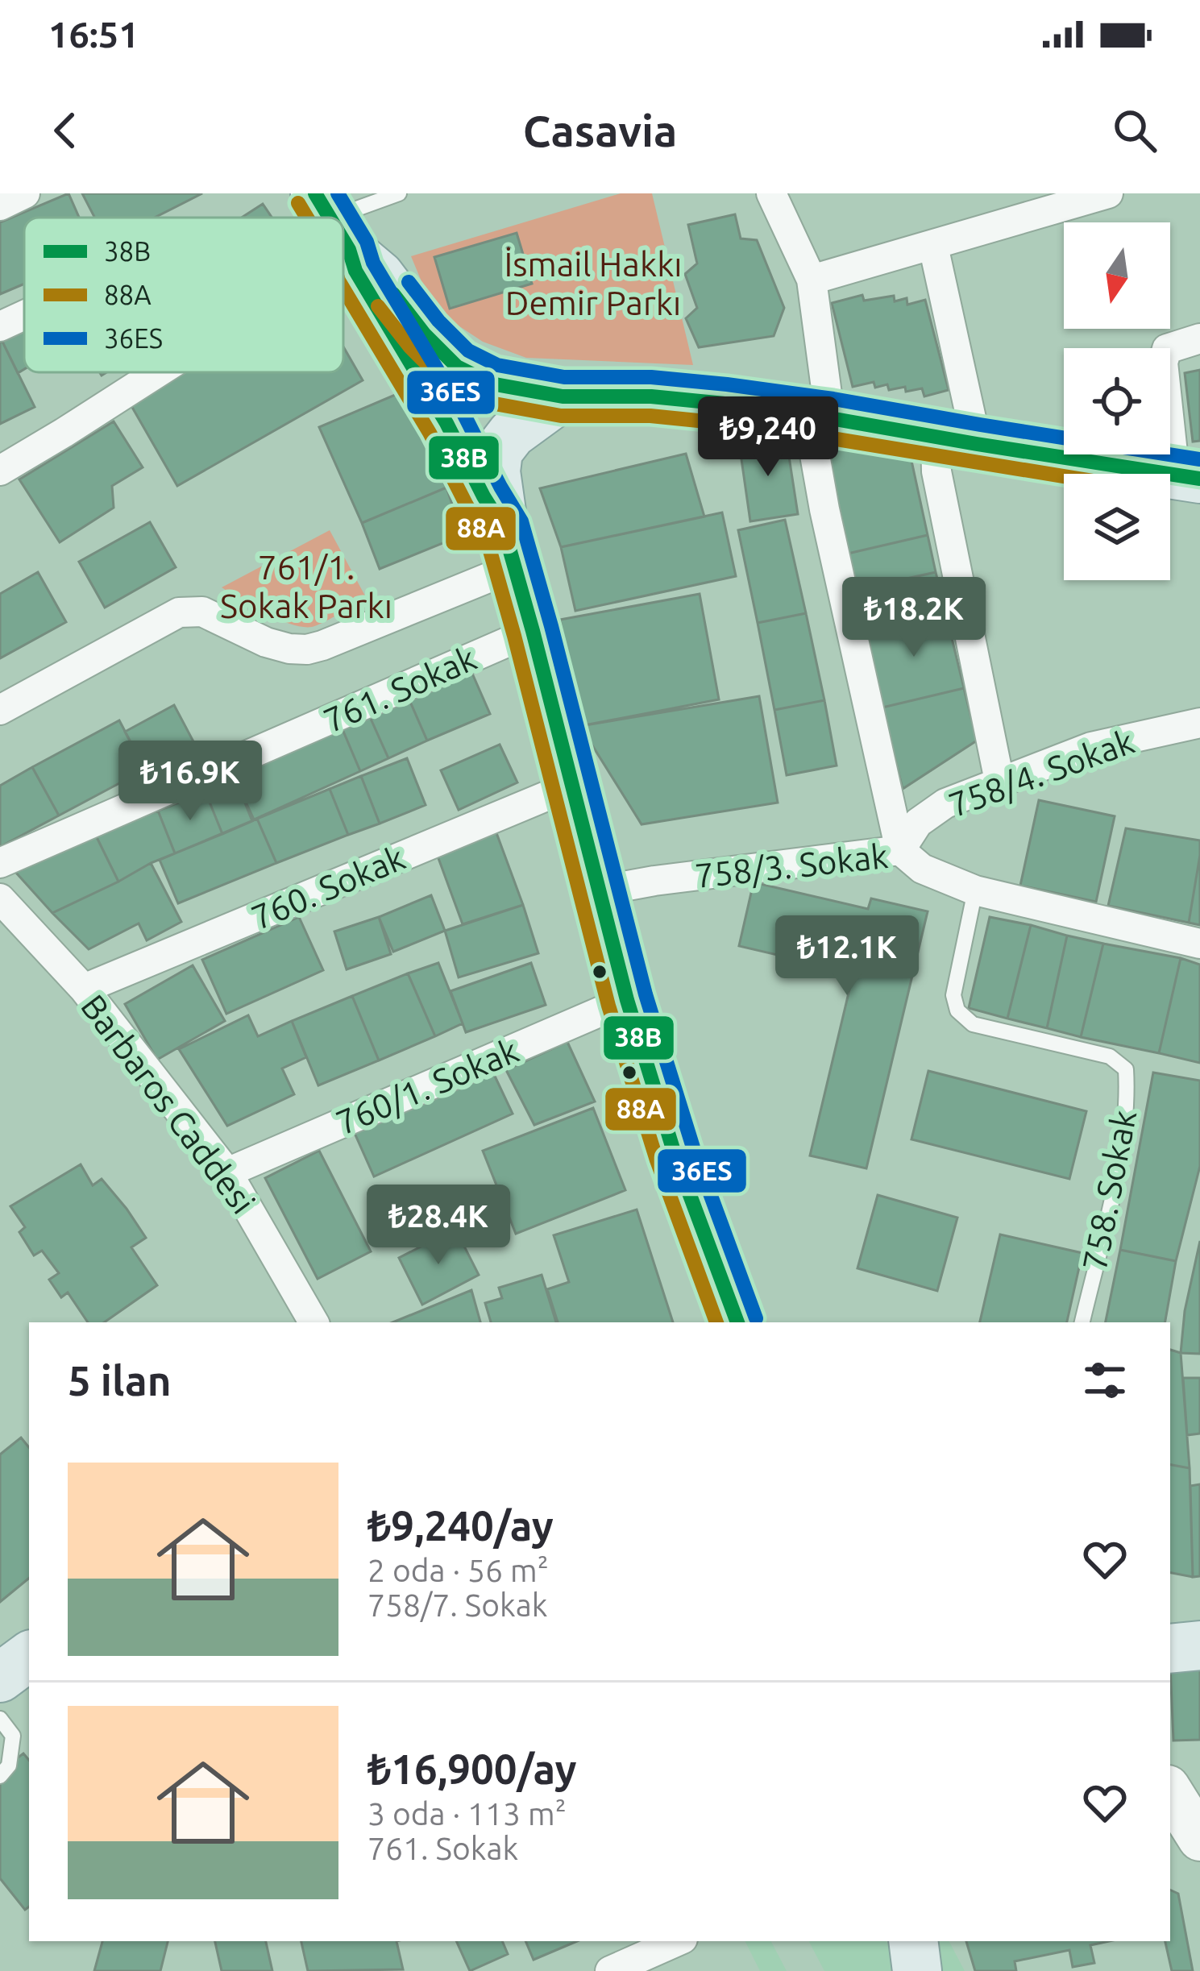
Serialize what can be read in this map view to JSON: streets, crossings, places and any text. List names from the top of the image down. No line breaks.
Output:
{"streets":{"street":["761. Sokak","758/4. Sokak","758/3. Sokak","760. Sokak","760/1. Sokak","Barbaros Caddesi"],"lane":["758. Sokak"]},"crossings":[["758/4. Sokak","758/3. Sokak"],["758/3. Sokak","758. Sokak"],["760. Sokak","Barbaros Caddesi"],["760/1. Sokak","Barbaros Caddesi"]],"parks":["İsmail Hakkı Demir Parkı","761/1. Sokak Parkı"],"lines":["transit line 38B","transit line 36ES","transit line 88A"],"legend":["38B","88A","36ES"],"north":"bottom","page":{"status":"16:51","header":"Casavia","price":["₺9,240","₺18.2K","₺16.9K","₺12.1K","₺28.4K"],"heading":"5 ilan","list":[{"name":"₺9,240/ay","note":"2 oda · 56 m² · 758/7. Sokak"},{"name":"₺16,900/ay","note":"3 oda · 113 m² · 761. Sokak"}]}}
